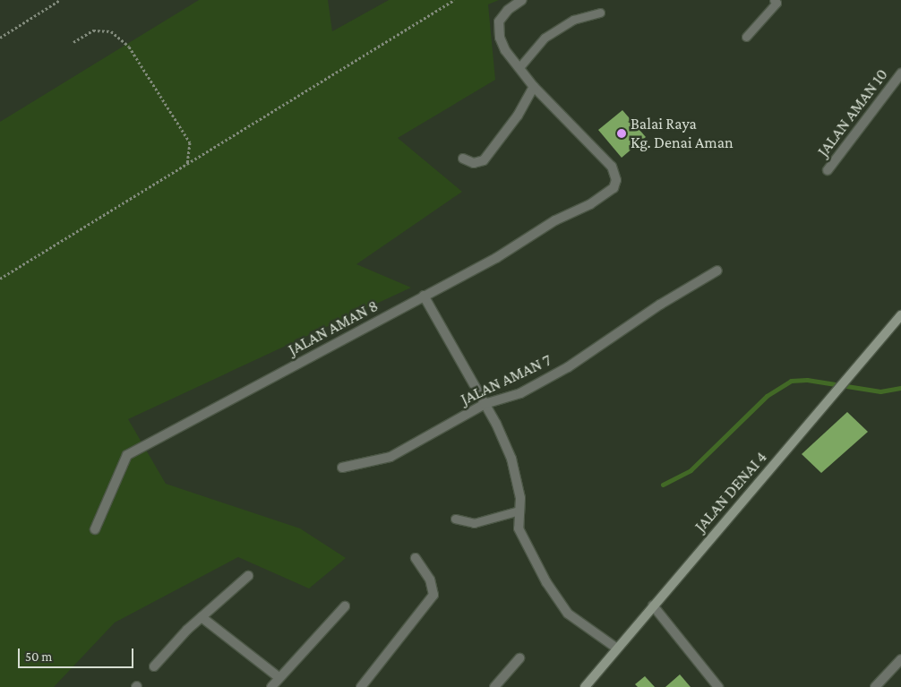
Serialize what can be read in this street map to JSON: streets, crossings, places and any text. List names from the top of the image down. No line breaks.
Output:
{"streets":{"street":["JALAN AMAN 10","JALAN AMAN 8","JALAN AMAN 7","JALAN DENAI 4"]},"places":["Balai Raya Kg. Denai Aman"],"scale_bar":"50 m"}
